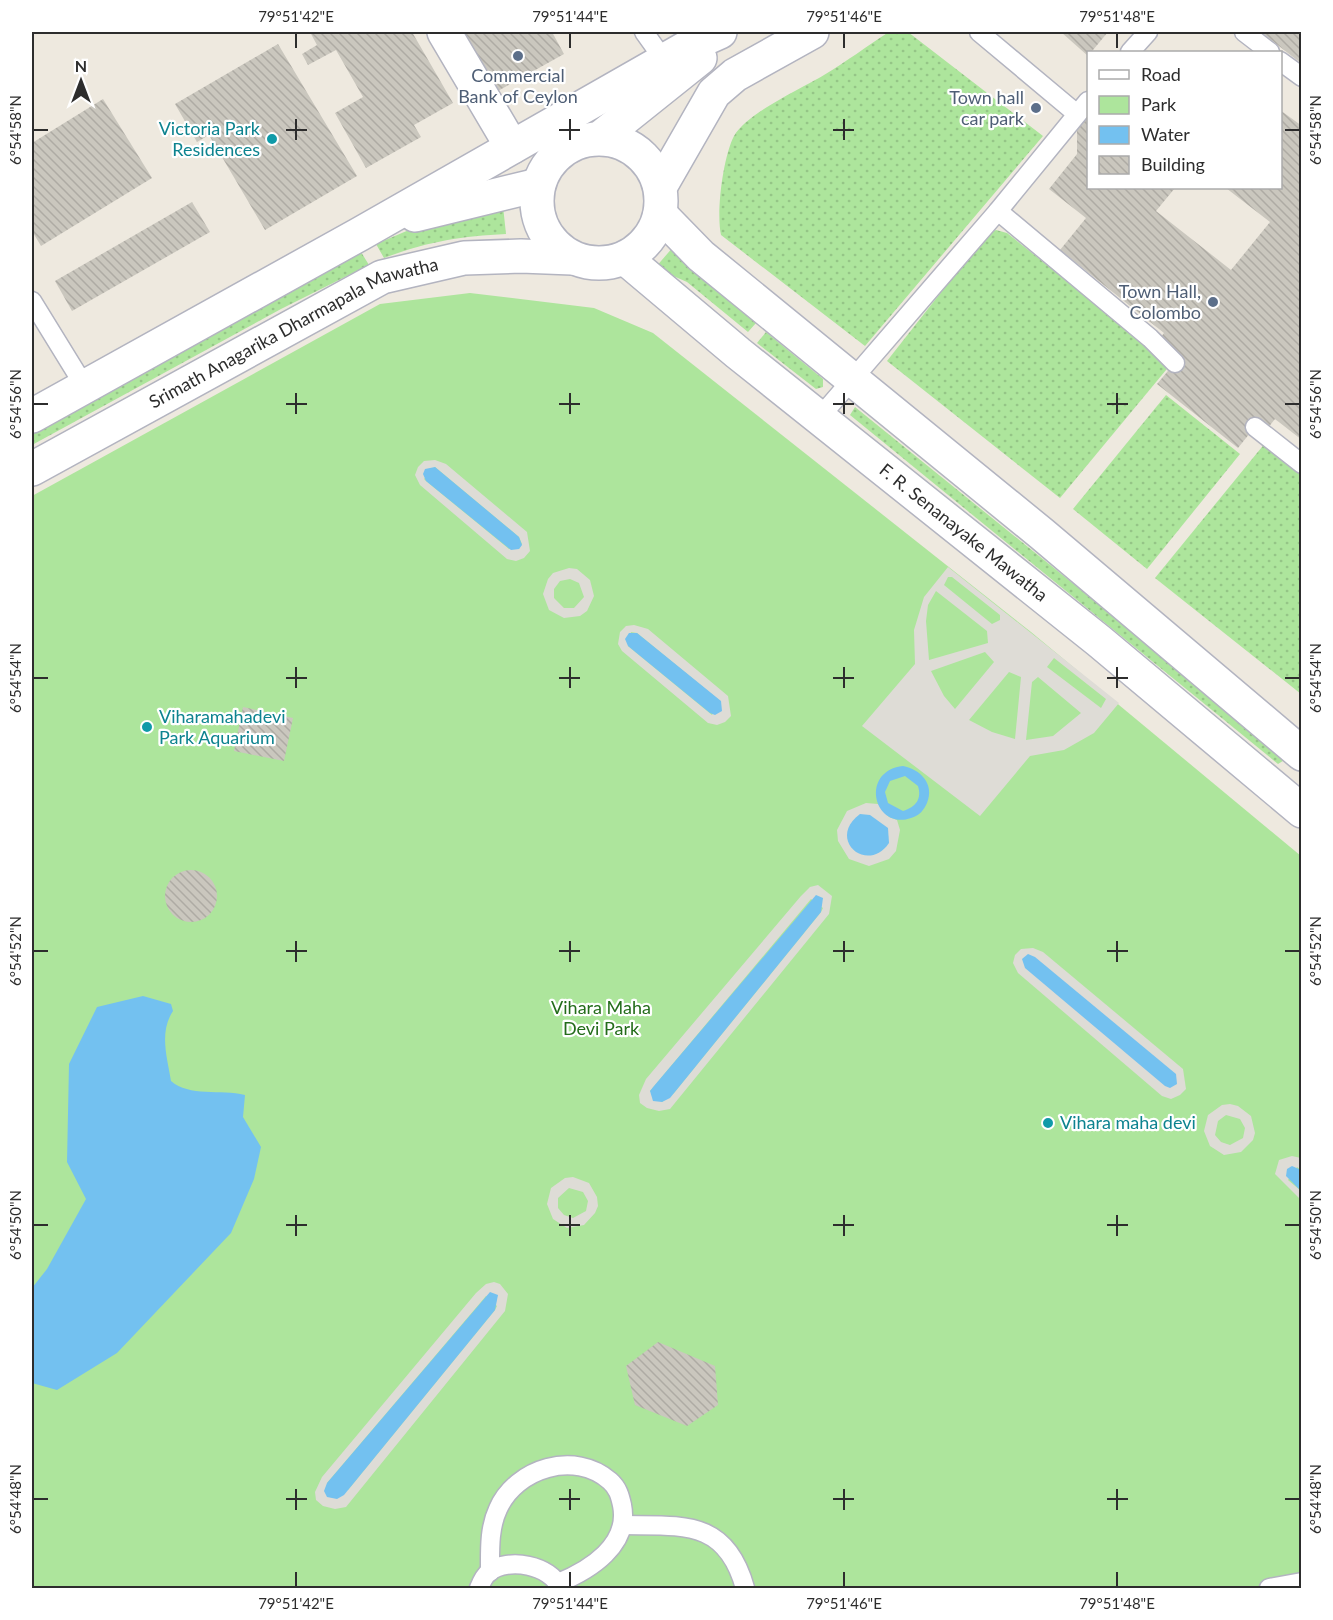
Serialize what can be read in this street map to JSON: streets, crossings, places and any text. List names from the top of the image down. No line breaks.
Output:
{"streets":{"main road":["Srimath Anagarika Dharmapala Mawatha","F. R. Senanayake Mawatha"]},"crossings":[["Srimath Anagarika Dharmapala Mawatha","F. R. Senanayake Mawatha"]],"parks":["Vihara Maha Devi Park"],"places":["Commercial Bank of Ceylon","Town hall car park","Victoria Park Residences","Town Hall, Colombo","Viharamahadevi Park Aquarium","Vihara maha devi"],"legend":["Road","Park","Water","Building"],"north":"top","coordinates":["79°51'42\"E","79°51'44\"E","79°51'46\"E","79°51'48\"E","6°54'58\"N","6°54'56\"N","6°54'54\"N","6°54'52\"N","6°54'50\"N","6°54'48\"N"]}
